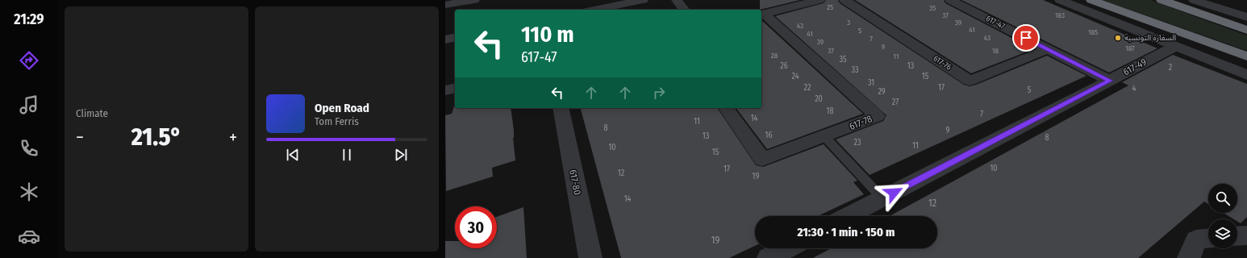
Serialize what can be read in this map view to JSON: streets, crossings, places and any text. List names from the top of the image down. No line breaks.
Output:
{"streets":{"street":["617-47","617-76","617-49","617-78","617-80"]},"crossings":[["617-47","617-76"],["617-47","617-49"]],"places":["السفارة التونسية"],"house_numbers":["25","35","37","183","3","39","43","41","5","185","41","43","7","39","9","187","37","18","28","11","35","26","13","2","33","24","15","31","22","17","4","5","29","20","27","18","7","14","11","8","9","16","13","8","23","11","10","15","10","17","12","19","14","12","19"],"page":{"tabs":"21:29","tile":"Climate","turn":["110 m","617-47"],"song":["Open Road","Tom Ferris"],"heat":["−","21.5°","+"],"limit":"30","trip":"21:30 · 1 min · 150 m"}}
